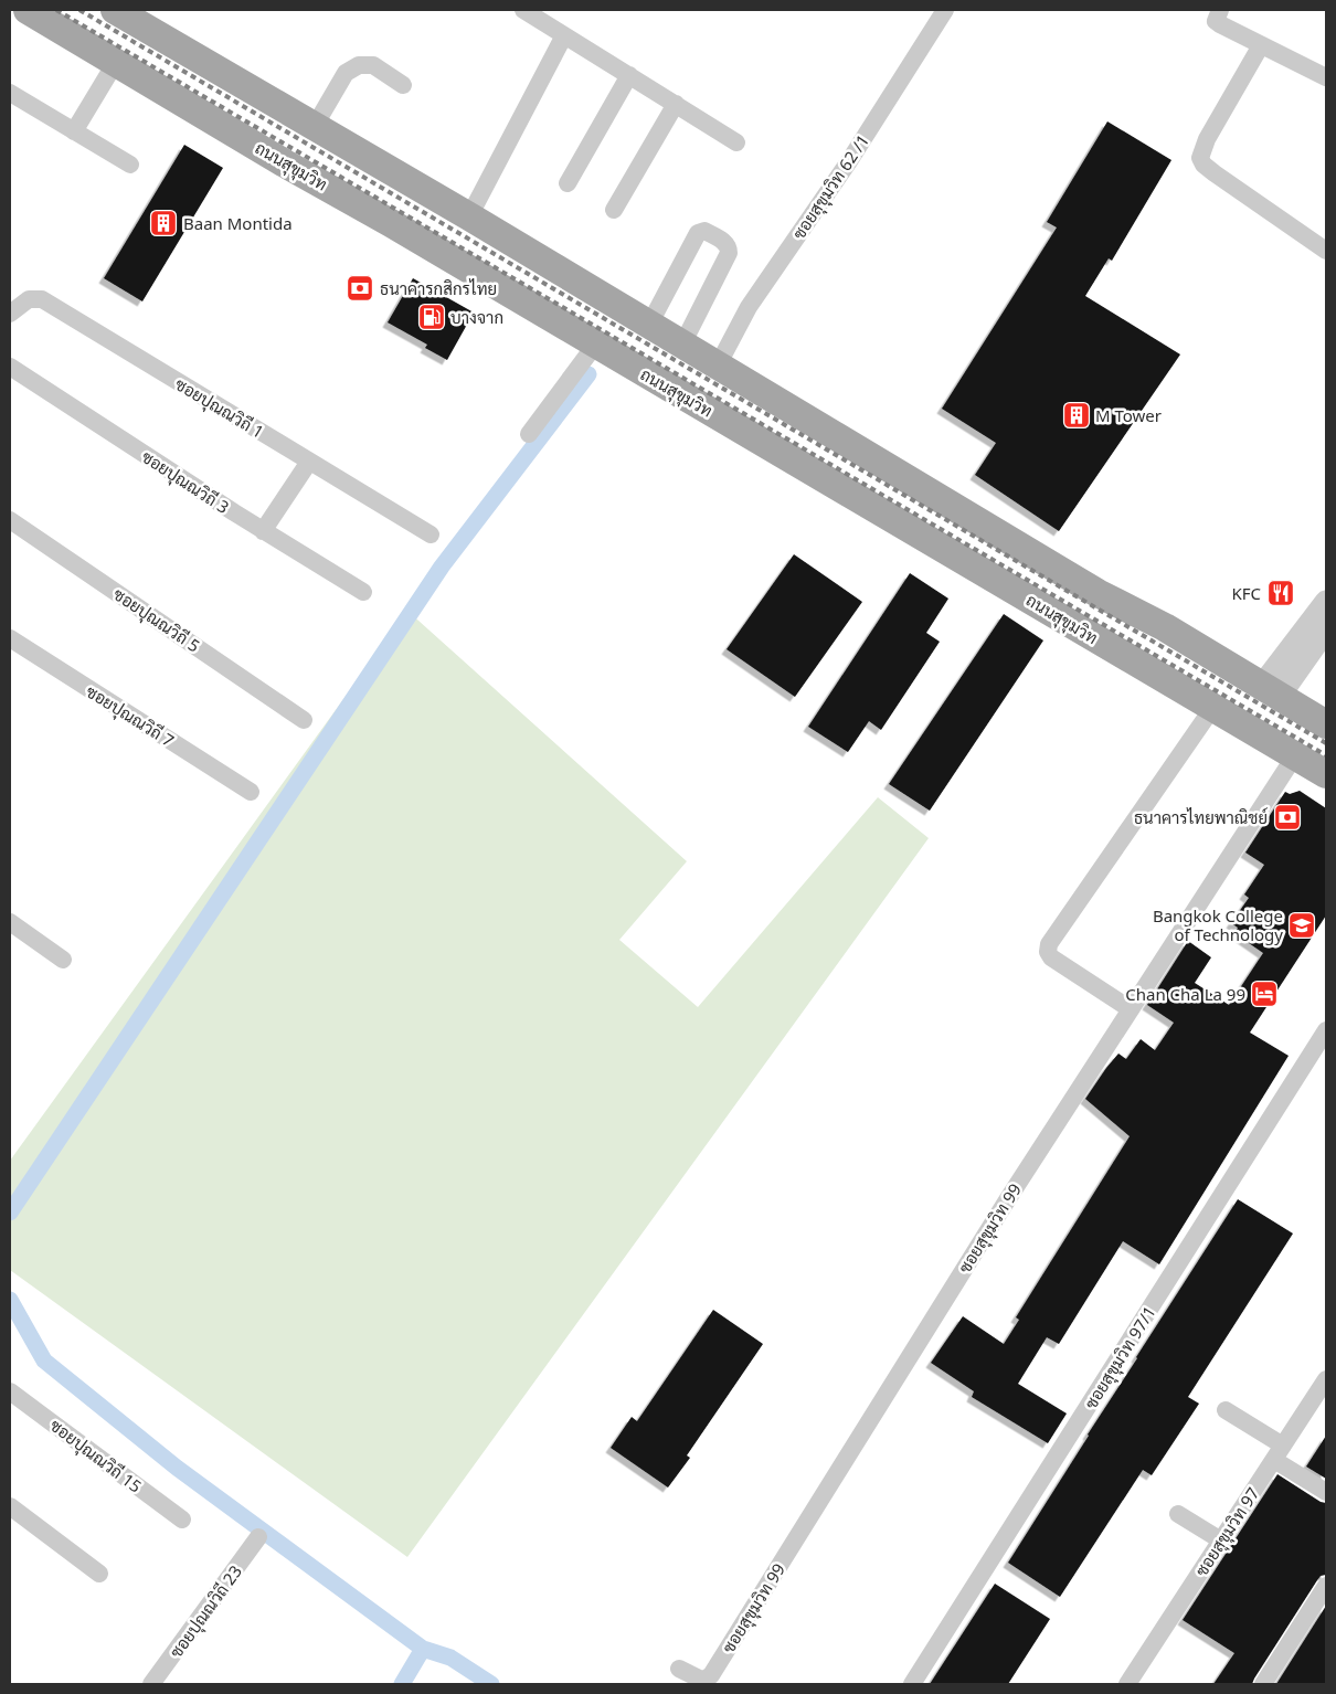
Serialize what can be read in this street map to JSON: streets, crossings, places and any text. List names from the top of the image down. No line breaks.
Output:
{"streets":{"main road":["ถนนสุขุมวิท"],"street":["ซอยสุขุมวิท 62 /1","ซอยปุณณวิถี 1","ซอยปุณณวิถี 3","ซอยปุณณวิถี 5","ซอยปุณณวิถี 7","ซอยสุขุมวิท 99","ซอยสุขุมวิท 97/1","ซอยปุณณวิถี 15","ซอยสุขุมวิท 97","ซอยปุณณวิถี 23"]},"crossings":[["ถนนสุขุมวิท","ซอยสุขุมวิท 99"]],"places":{"building":["Baan Montida","M Tower"],"bank":["ธนาคารกสิกรไทย","ธนาคารไทยพาณิชย์"],"fuel station":["บางจาก"],"restaurant":["KFC"],"school or university":["Bangkok College of Technology"],"hotel":["Chan Cha La 99"]}}
